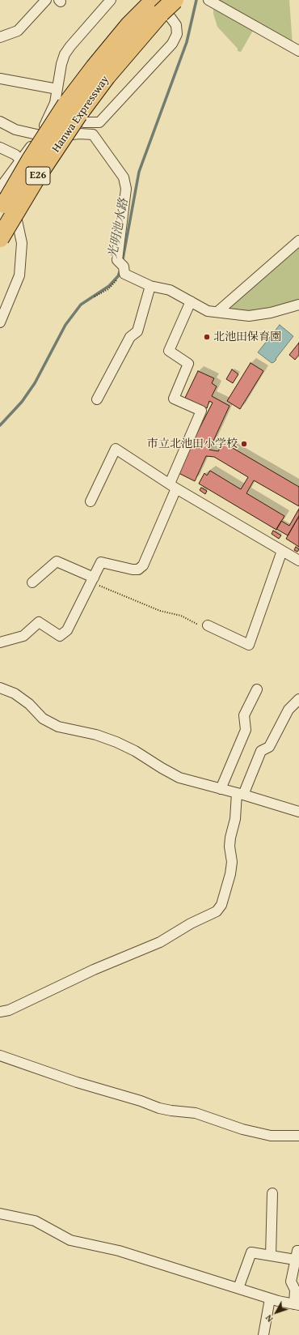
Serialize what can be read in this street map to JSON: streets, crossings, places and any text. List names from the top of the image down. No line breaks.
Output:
{"streets":{"highway":["Hanwa Expressway","E26"]},"water":["光明池水路"],"places":["北池田保育園","市立北池田小学校"],"north":"bottom left"}
